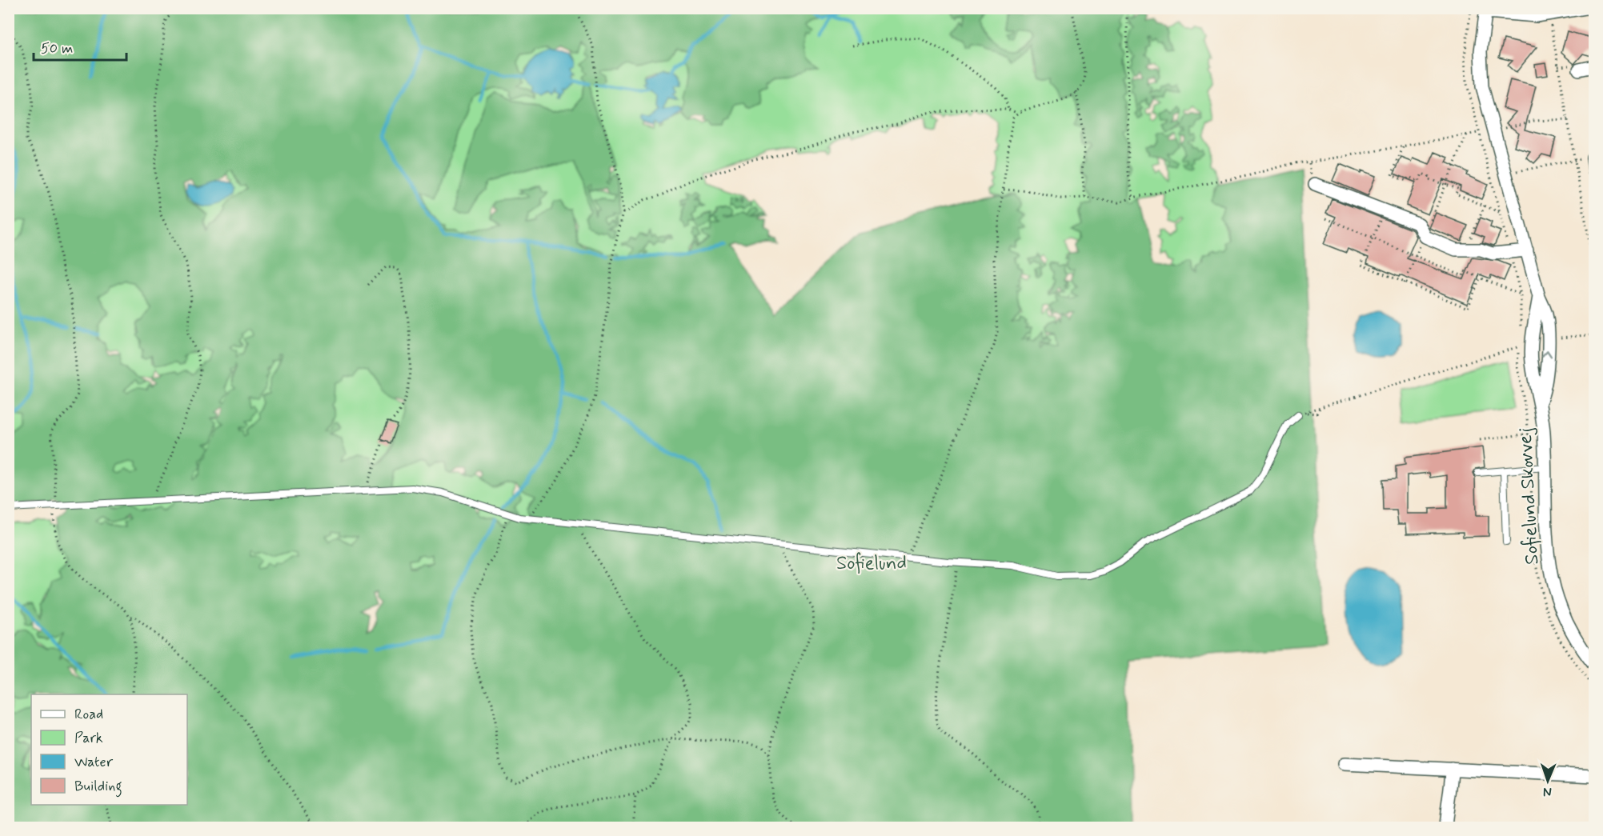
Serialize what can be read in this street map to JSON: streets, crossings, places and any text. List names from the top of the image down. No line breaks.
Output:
{"streets":{"street":["Sofielund Skovvej"]},"parks":["Sofielund"],"legend":["Road","Park","Water","Building"],"scale_bar":"50 m","north":"bottom"}
